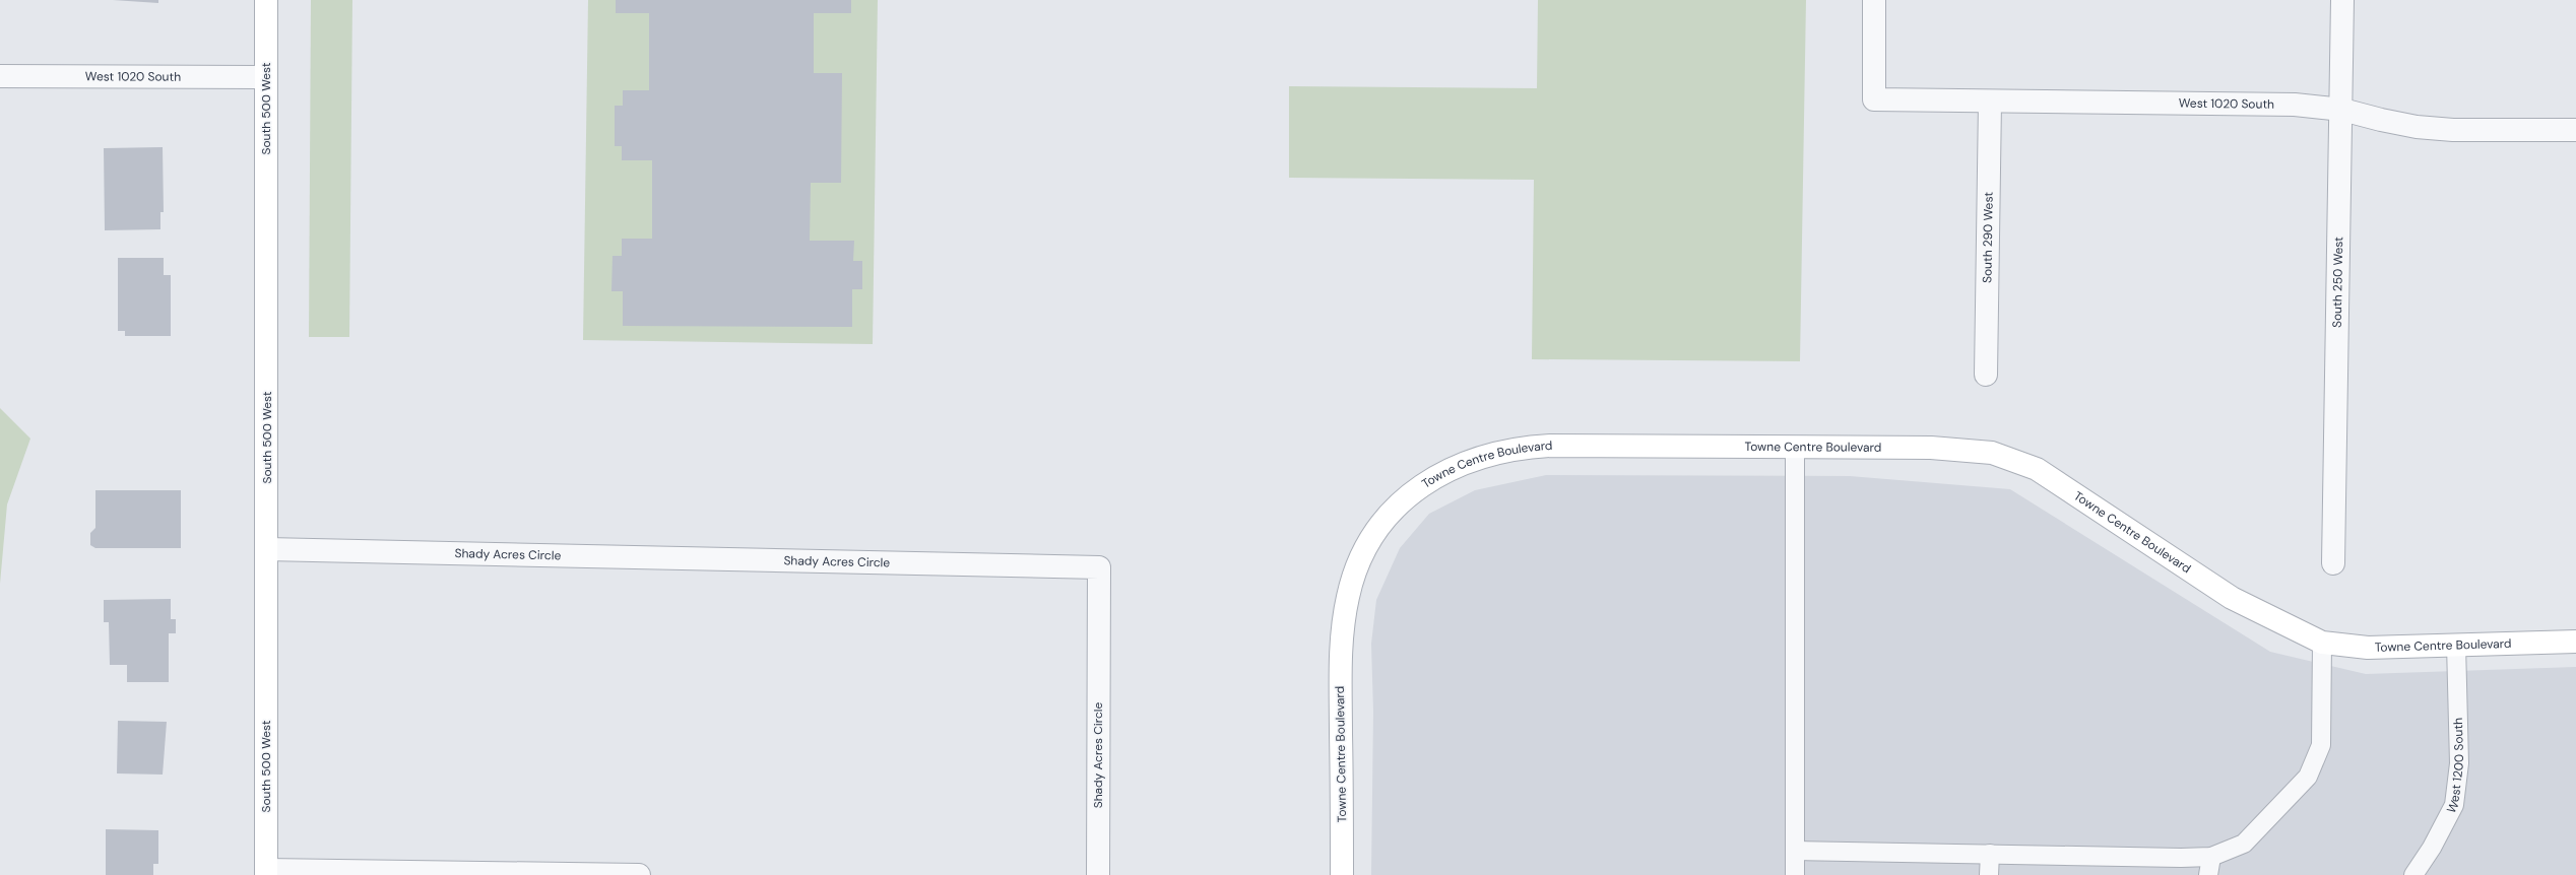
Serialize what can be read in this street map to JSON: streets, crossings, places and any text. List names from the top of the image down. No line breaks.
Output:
{"streets":{"street":["West 1020 South","South 500 West","South 290 West","South 250 West","Towne Centre Boulevard","Shady Acres Circle"],"lane":["West 1200 South"]},"crossings":[["West 1020 South","South 500 West"],["West 1020 South","South 290 West"],["West 1020 South","South 250 West"],["South 500 West","Shady Acres Circle"],["Towne Centre Boulevard","West 1200 South"]]}
